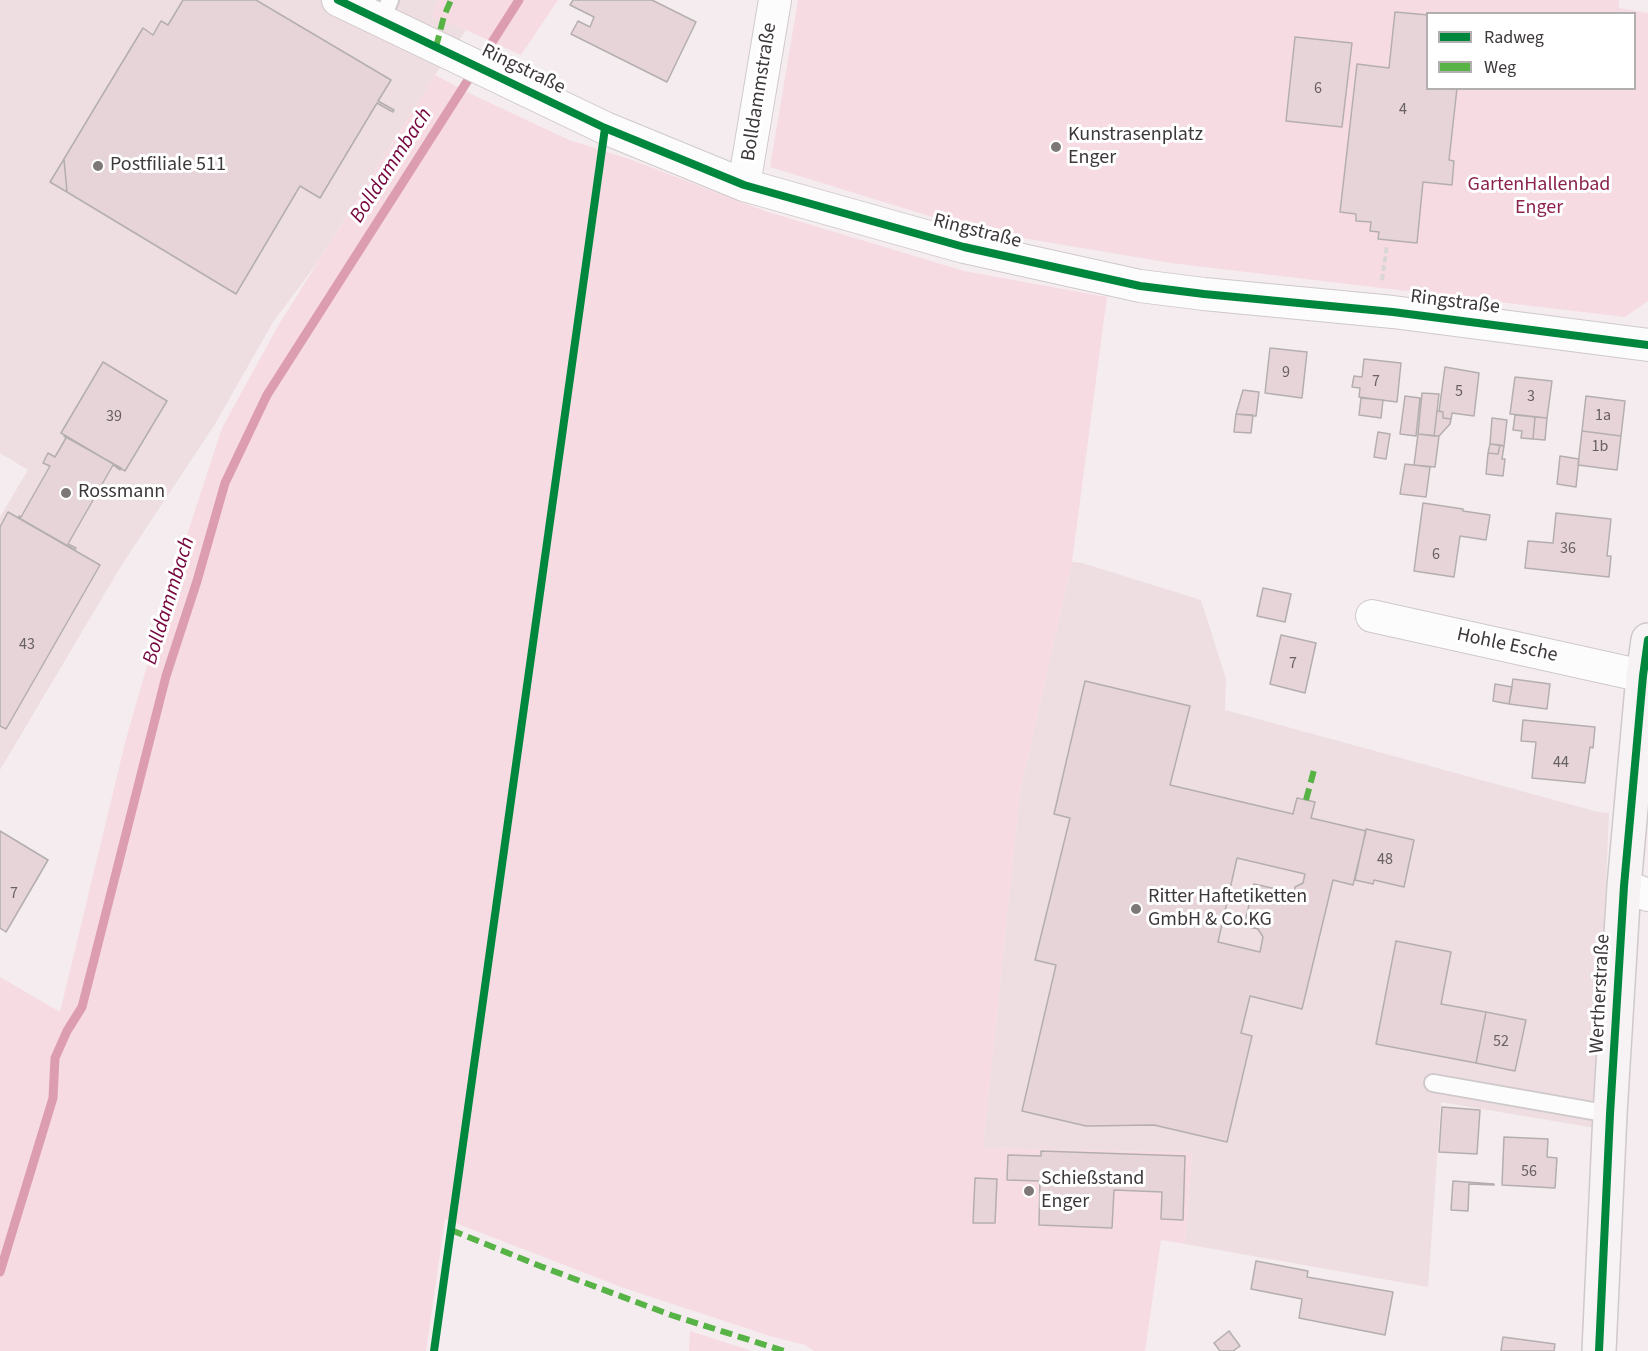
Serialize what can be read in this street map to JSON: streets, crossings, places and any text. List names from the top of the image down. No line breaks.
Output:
{"streets":{"main road":["Wertherstraße"],"street":["Ringstraße","Bolldammstraße","Hohle Esche"]},"crossings":[["Ringstraße","Bolldammstraße"],["Hohle Esche","Wertherstraße"]],"water":["Bolldammbach"],"parks":["GartenHallenbad Enger"],"places":["Kunstrasenplatz Enger","Postfiliale 511","Rossmann","Ritter Haftetiketten GmbH & Co.KG","Schießstand Enger"],"house_numbers":["6","4","9","7","5","3","1a","39","1b","36","6","43","7","44","48","7","52","56"],"legend":["Radweg","Weg"]}
